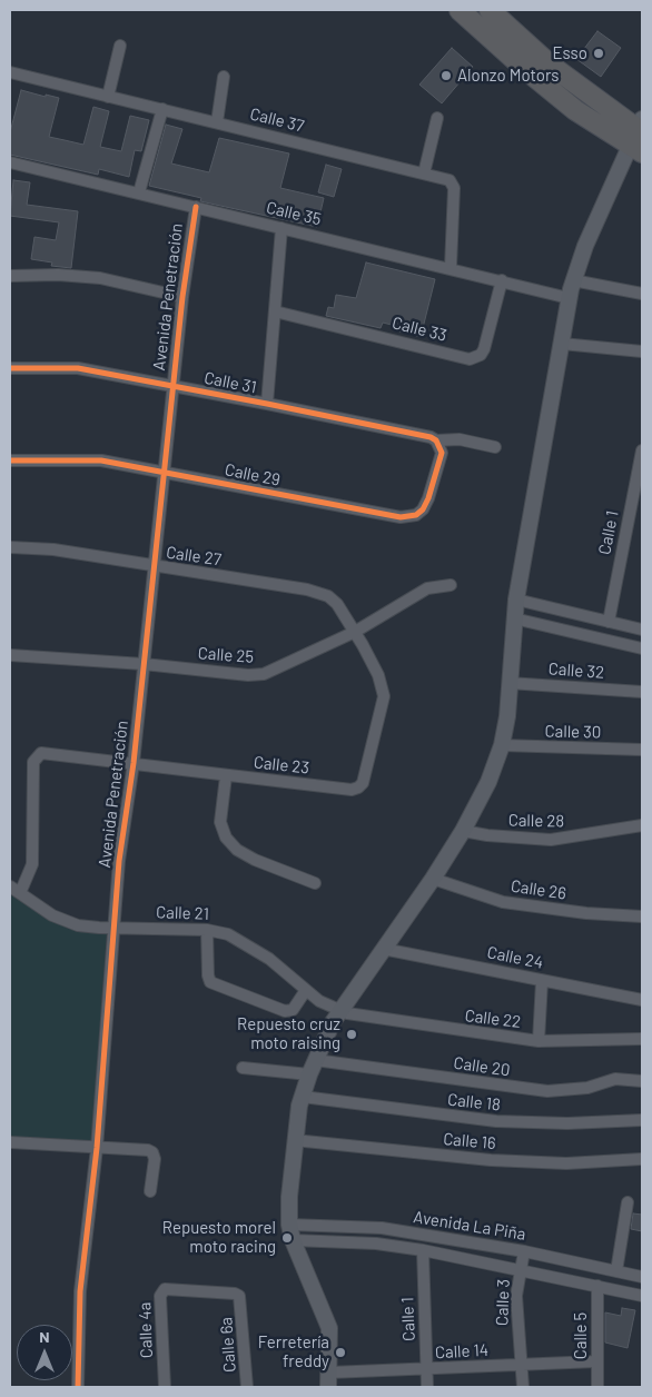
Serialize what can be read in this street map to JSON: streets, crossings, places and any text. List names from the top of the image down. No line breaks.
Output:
{"streets":{"street":["Calle 37","Calle 35","Avenida Penetración","Calle 33","Calle 31","Calle 29","Calle 1","Calle 27","Calle 25","Calle 32","Calle 30","Calle 23","Calle 28","Calle 26","Calle 21","Calle 24","Calle 22","Calle 20","Calle 18","Calle 16","Avenida La Piña","Calle 3","Calle 4a","Calle 5","Calle 6a","Calle 14"]},"crossings":[["Calle 37","Calle 35"],["Calle 35","Avenida Penetración"],["Calle 35","Calle 33"],["Avenida Penetración","Calle 31"],["Avenida Penetración","Calle 29"],["Avenida Penetración","Calle 27"],["Avenida Penetración","Calle 25"],["Avenida Penetración","Calle 23"],["Avenida Penetración","Calle 21"],["Calle 31","Calle 29"],["Calle 1","Avenida La Piña"],["Calle 1","Calle 14"],["Calle 27","Calle 25"],["Calle 27","Calle 23"],["Calle 25","Calle 23"],["Calle 23","Calle 21"],["Calle 21","Calle 22"],["Avenida La Piña","Calle 3"],["Avenida La Piña","Calle 5"],["Calle 3","Calle 14"],["Calle 4a","Calle 6a"],["Calle 5","Calle 14"]],"places":["Esso","Alonzo Motors","Repuesto cruz moto raising","Repuesto morel moto racing","Ferretería freddy"],"north":"top"}
